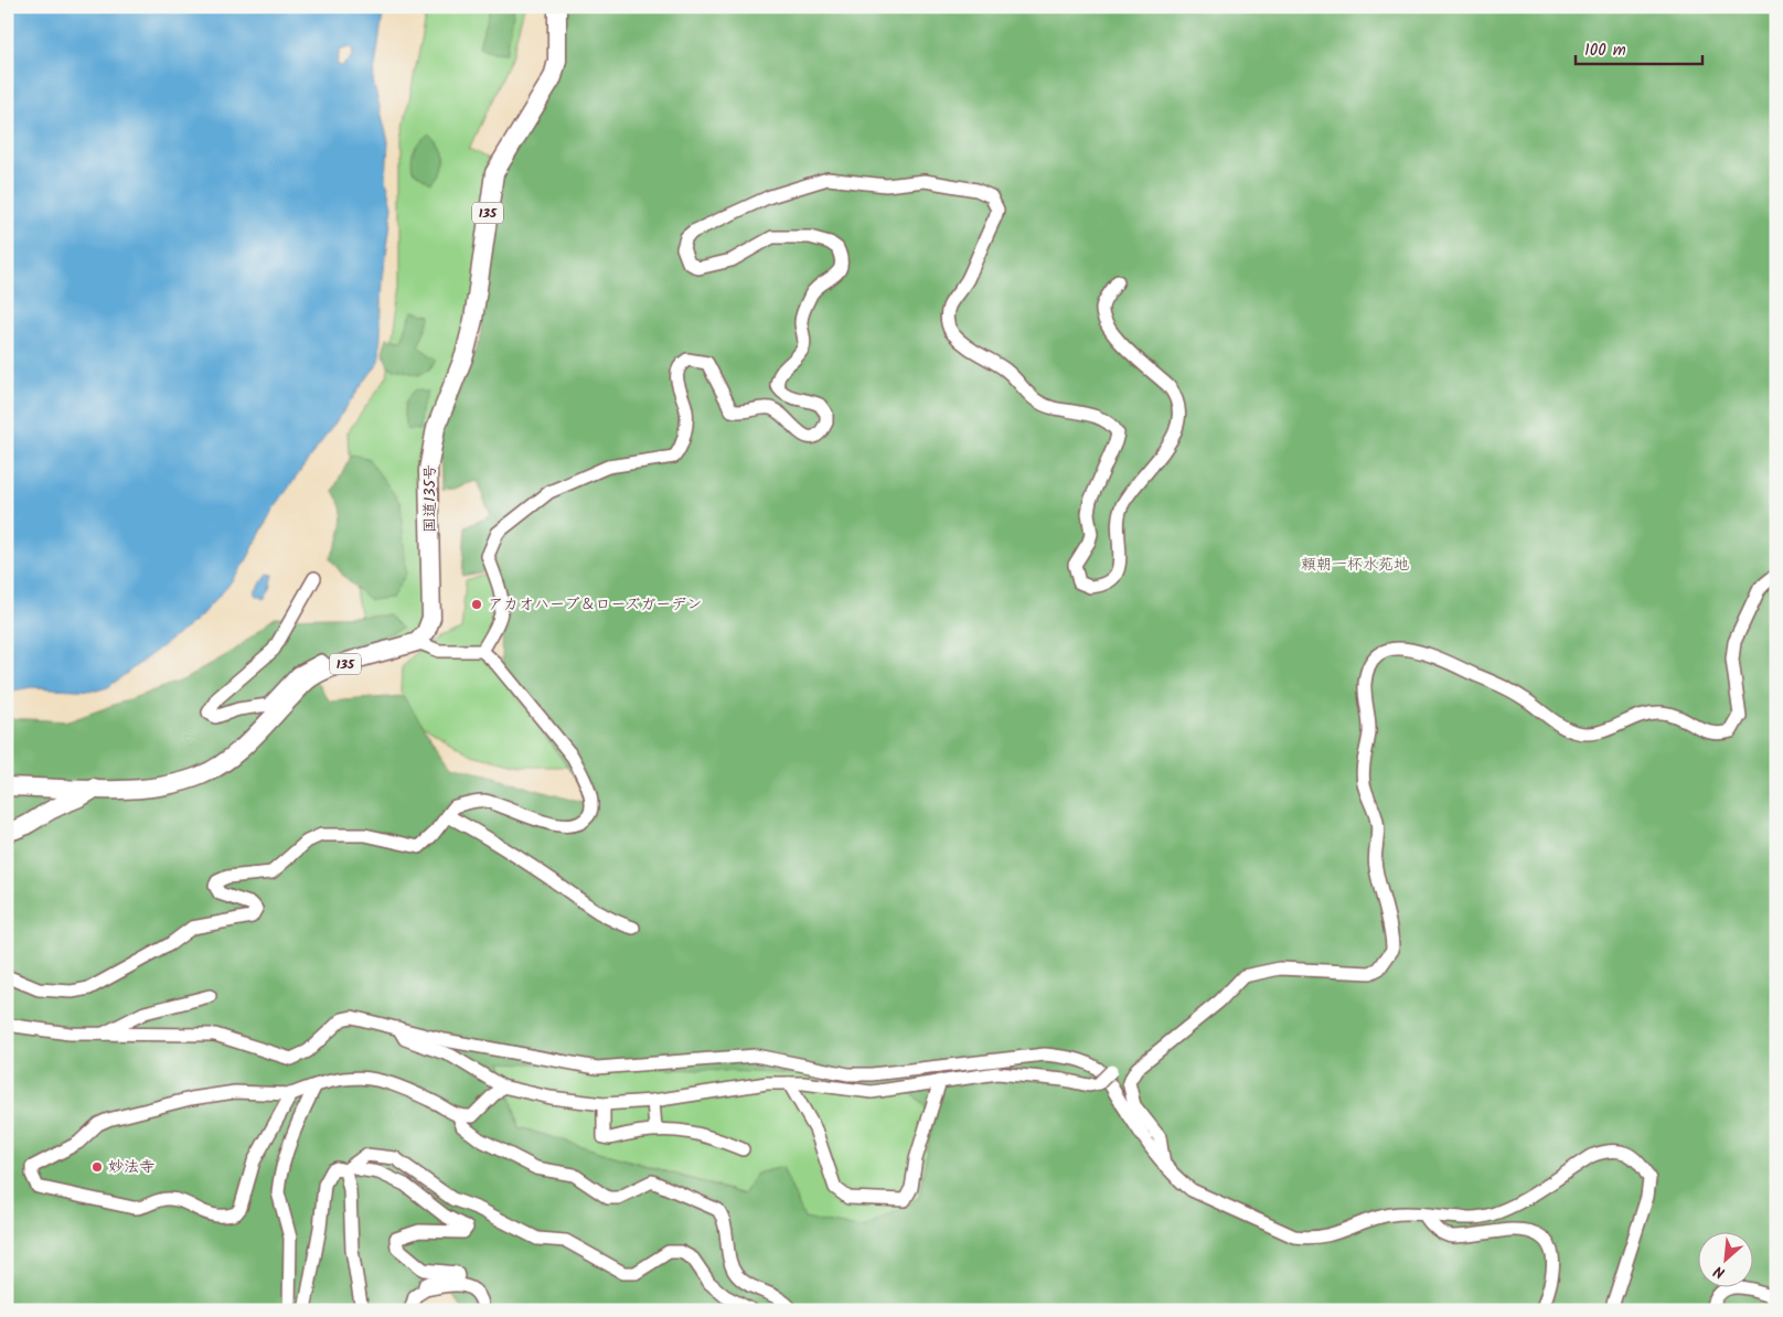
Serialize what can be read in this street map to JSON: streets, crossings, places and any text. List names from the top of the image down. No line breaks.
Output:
{"streets":{"highway":["135","国道135号"]},"crossings":[["135","国道135号"]],"parks":["頼朝一杯水苑地"],"places":["アカオハーブ＆ローズガーデン","妙法寺"],"scale_bar":"100 m","north":"bottom left"}
